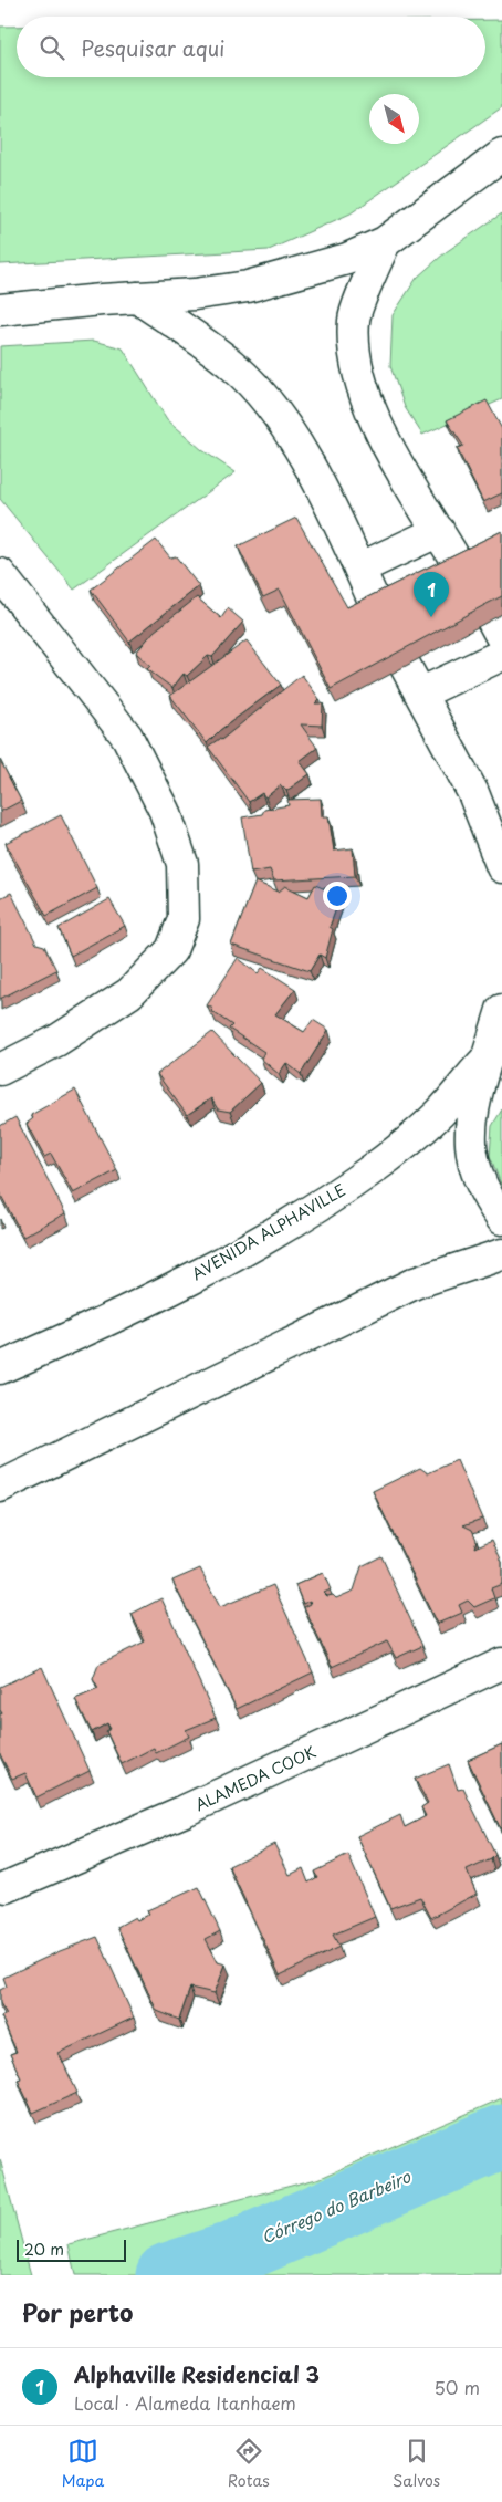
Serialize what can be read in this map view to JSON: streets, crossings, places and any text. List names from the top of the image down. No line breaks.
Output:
{"streets":{"street":["AVENIDA ALPHAVILLE","ALAMEDA COOK"]},"water":["Córrego do Barbeiro"],"scale_bar":"20 m","north":"bottom right","page":{"search":"Pesquisar aqui","pins":"1","scale":"20 m","heading":"Por perto","list":[{"mark":"1","name":"Alphaville Residencial 3","note":"Local · Alameda Itanhaem","value":"50 m"}],"nav":["Mapa","Rotas","Salvos"]}}
